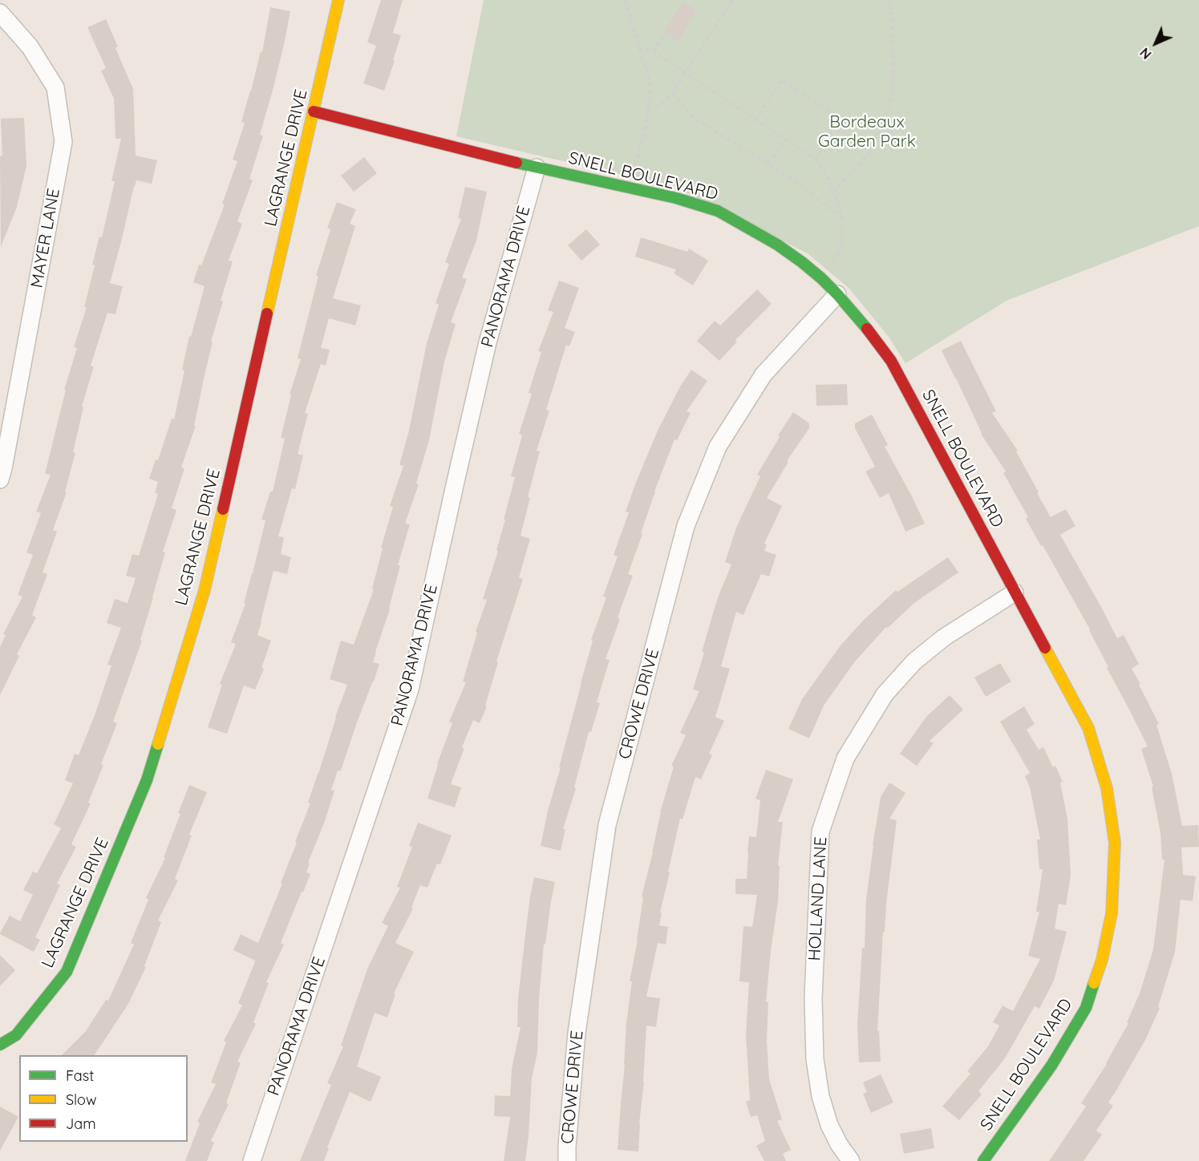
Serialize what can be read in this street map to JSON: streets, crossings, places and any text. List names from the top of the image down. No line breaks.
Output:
{"streets":{"street":["LAGRANGE DRIVE","SNELL BOULEVARD","MAYER LANE","PANORAMA DRIVE","CROWE DRIVE","HOLLAND LANE"]},"crossings":[["LAGRANGE DRIVE","SNELL BOULEVARD"],["SNELL BOULEVARD","PANORAMA DRIVE"],["SNELL BOULEVARD","CROWE DRIVE"],["SNELL BOULEVARD","HOLLAND LANE"]],"parks":["Bordeaux Garden Park"],"legend":["Fast","Slow","Jam"],"north":"bottom left"}
